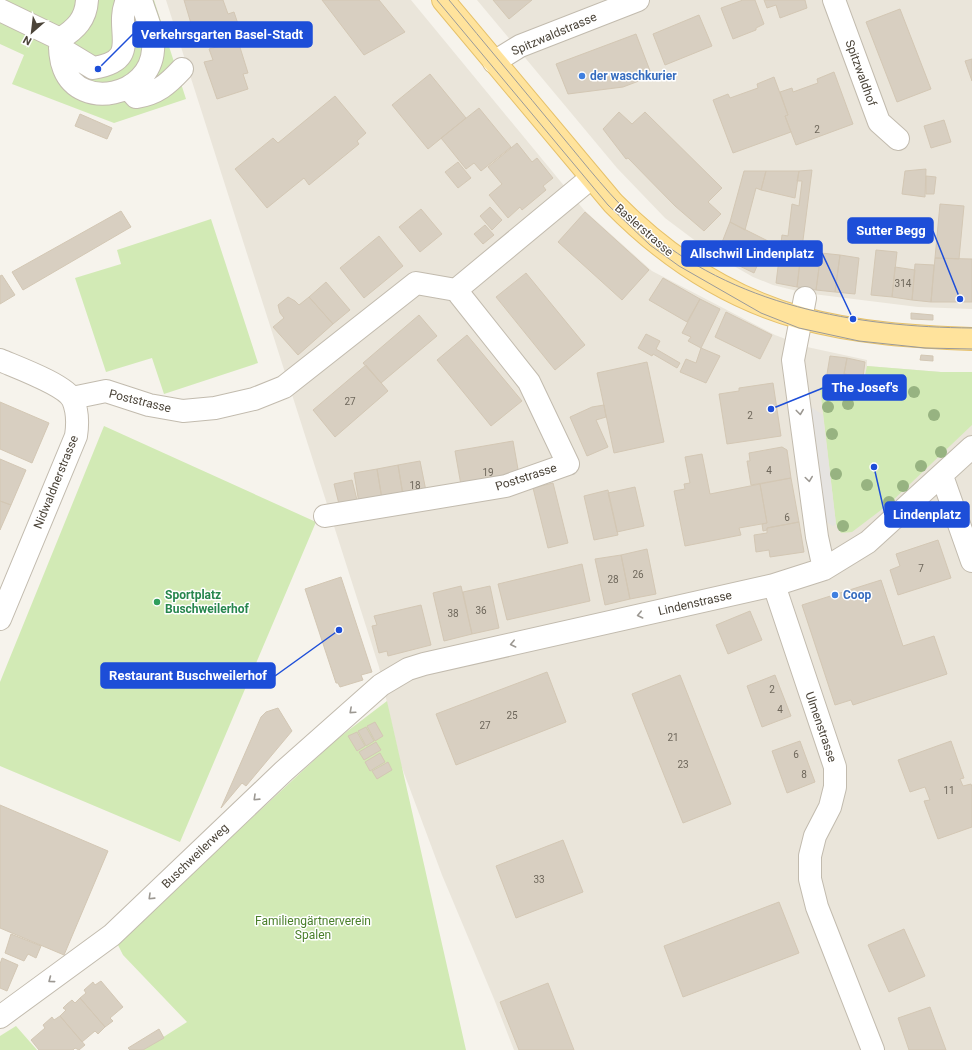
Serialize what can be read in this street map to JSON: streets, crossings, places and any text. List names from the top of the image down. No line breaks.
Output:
{"streets":{"main road":["Baslerstrasse"],"street":["Spitzwaldstrasse","Spitzwaldhof","Poststrasse","Nidwaldnerstrasse","Lindenstrasse","Ulmenstrasse","Buschweilerweg"]},"crossings":[["Spitzwaldstrasse","Baslerstrasse"],["Poststrasse","Nidwaldnerstrasse"],["Lindenstrasse","Ulmenstrasse"],["Lindenstrasse","Buschweilerweg"]],"one_way":["Lindenstrasse","Buschweilerweg"],"parks":["Familiengärtnerverein Spalen"],"places":["Verkehrsgarten Basel-Stadt","der waschkurier","Sutter Begg","Allschwil Lindenplatz","The Josef's","Lindenplatz","Coop","Sportplatz Buschweilerhof","Restaurant Buschweilerhof"],"house_numbers":["2","314","27","2","4","19","18","6","7","26","28","36","38","2","4","25","27","21","6","23","8","11","33"],"north":"bottom left"}
